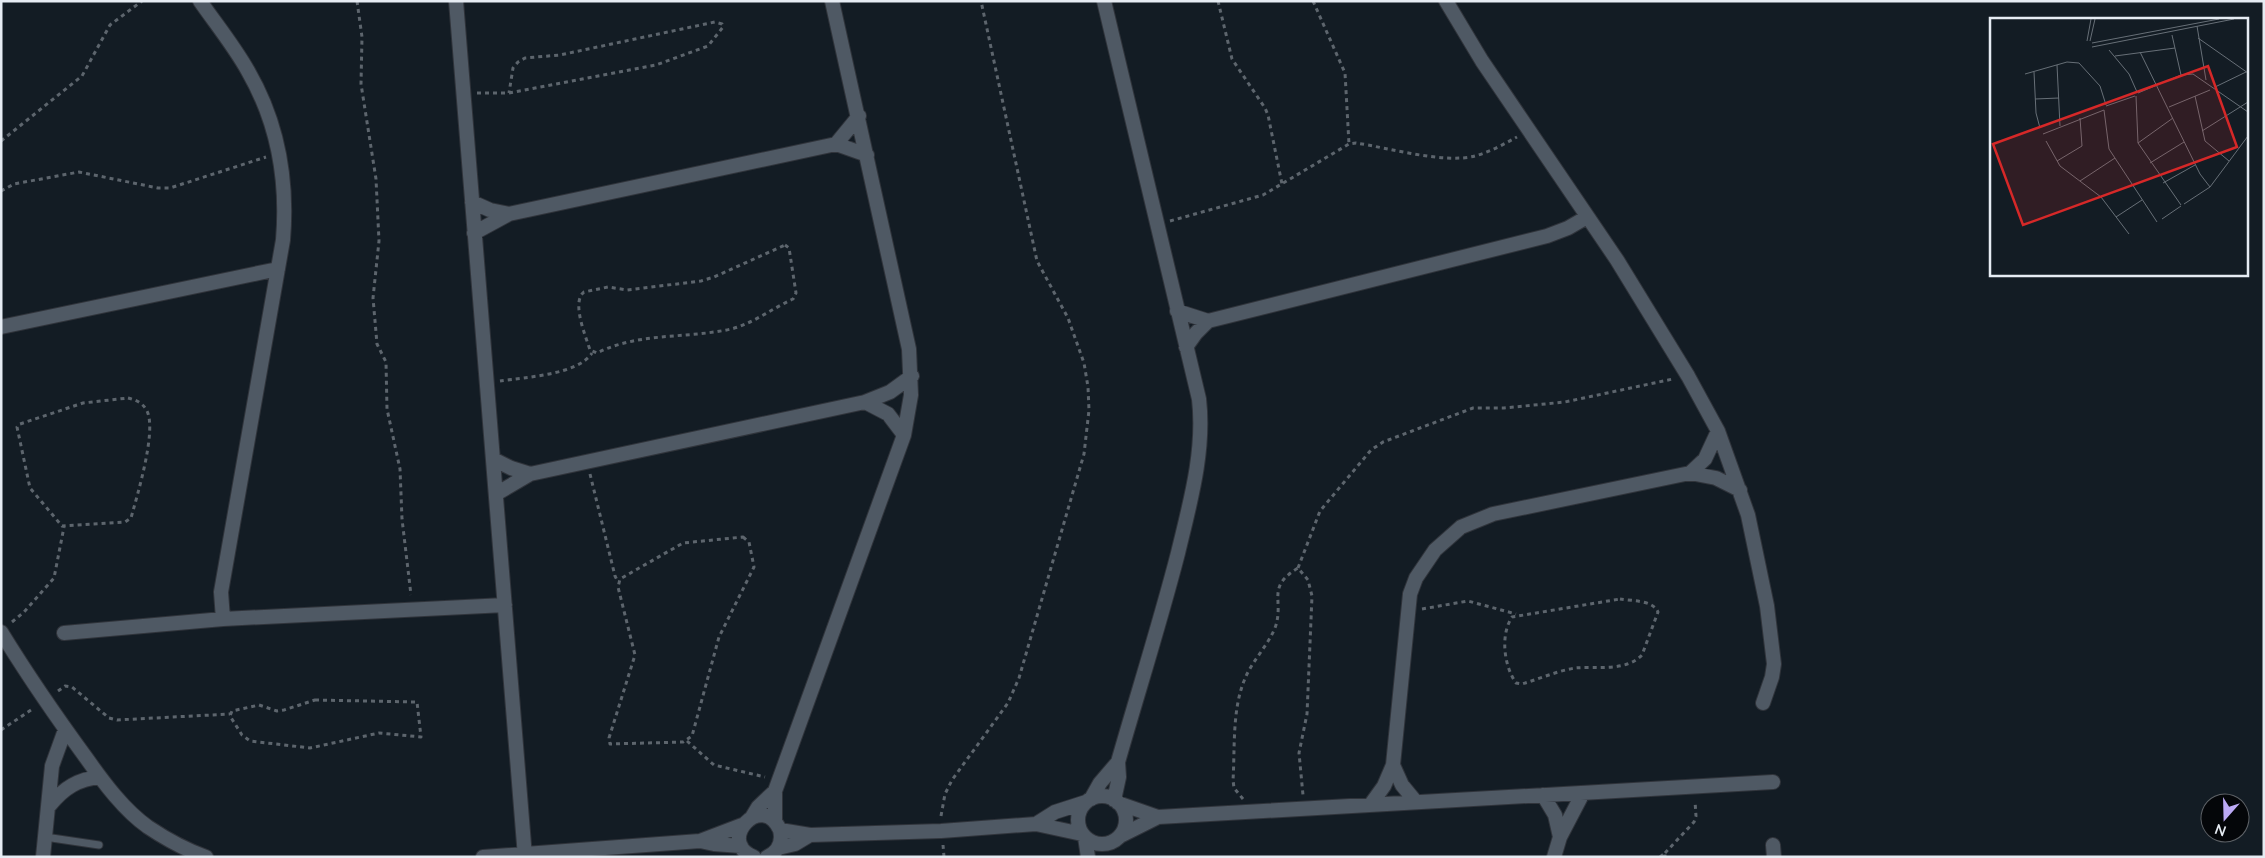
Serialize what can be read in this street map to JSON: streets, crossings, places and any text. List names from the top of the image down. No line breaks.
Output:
{"north":"bottom"}
